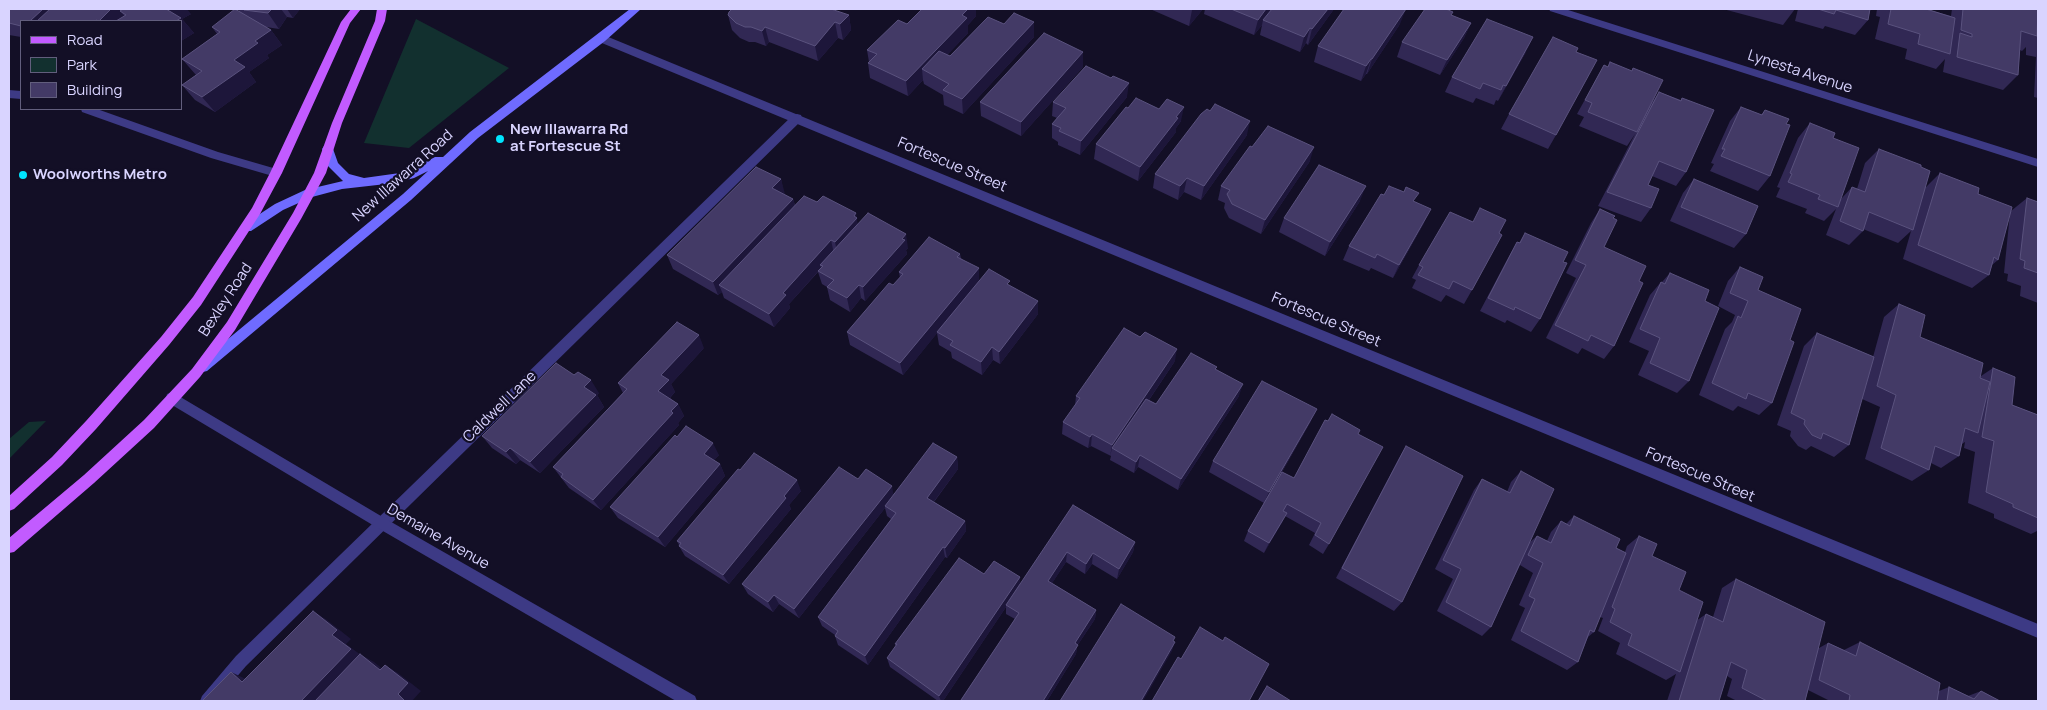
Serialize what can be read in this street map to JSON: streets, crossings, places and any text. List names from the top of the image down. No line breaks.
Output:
{"streets":{"main road":["New Illawarra Road","Bexley Road"],"street":["Lynesta Avenue","Fortescue Street","Caldwell Lane","Demaine Avenue"]},"crossings":[["Fortescue Street","New Illawarra Road"],["Fortescue Street","Caldwell Lane"],["New Illawarra Road","Bexley Road"],["Bexley Road","Demaine Avenue"],["Caldwell Lane","Demaine Avenue"]],"places":["New Illawarra Rd at Fortescue St","Woolworths Metro"],"legend":["Road","Park","Building"]}
